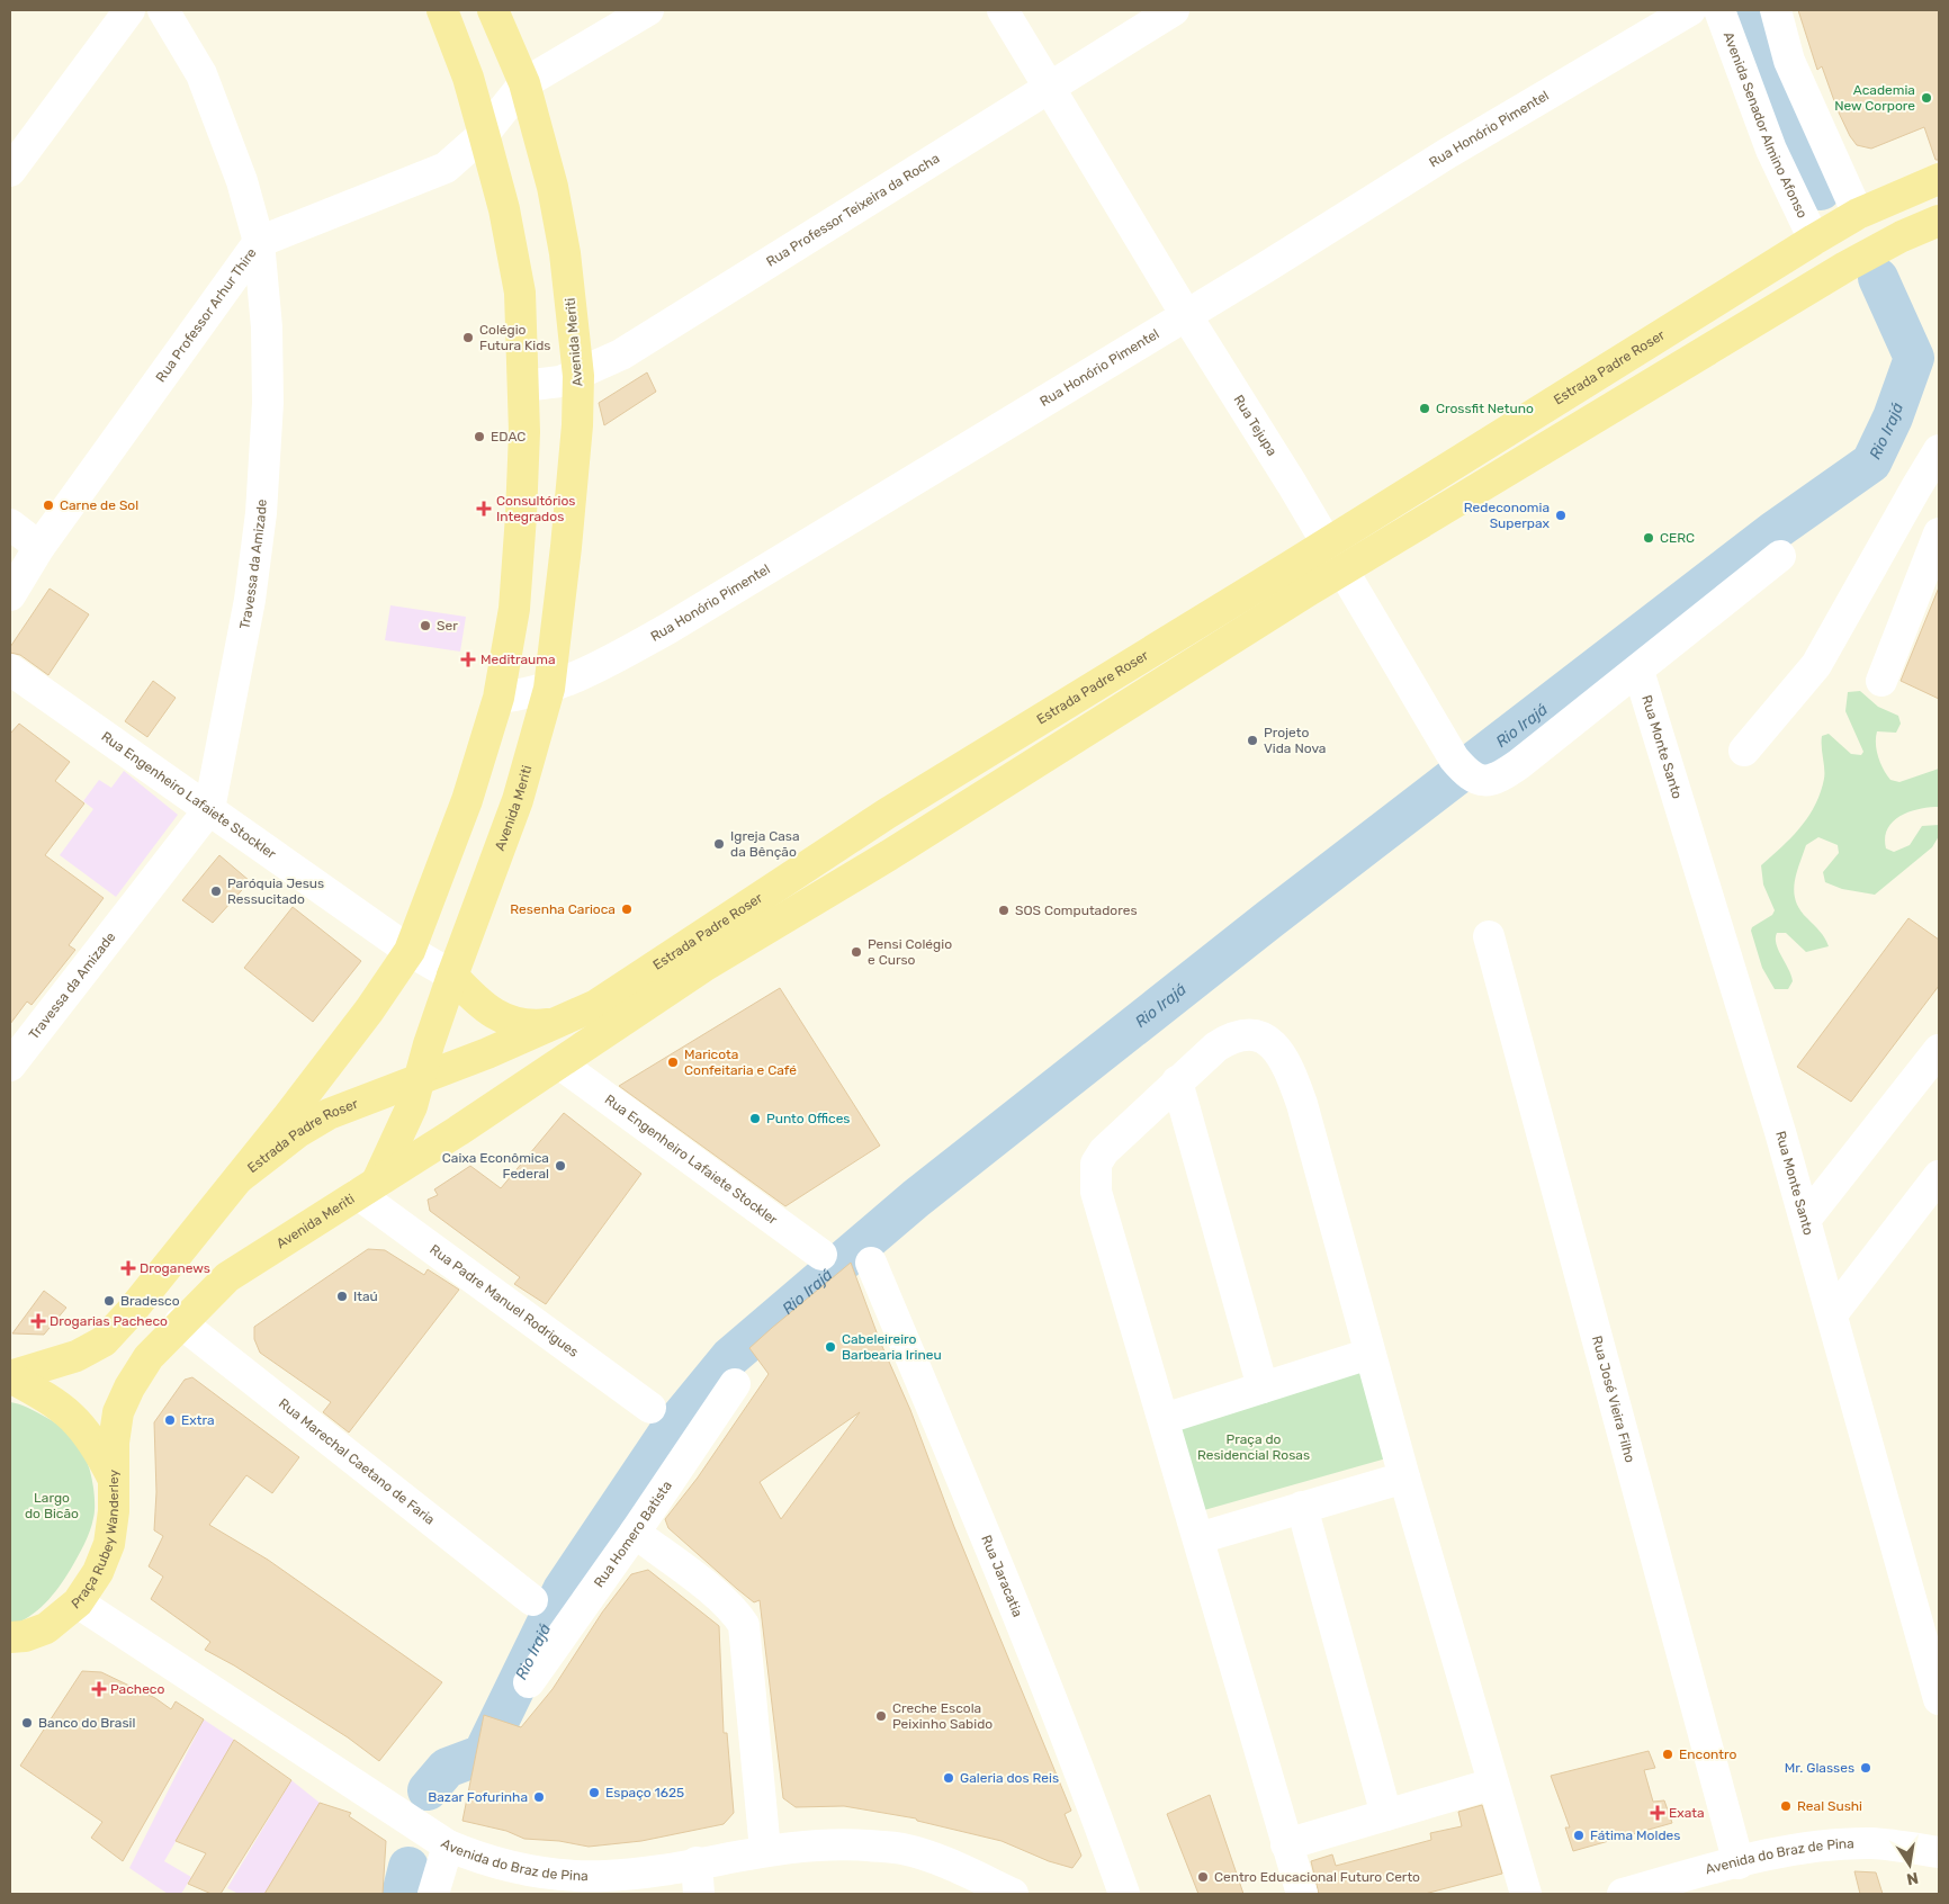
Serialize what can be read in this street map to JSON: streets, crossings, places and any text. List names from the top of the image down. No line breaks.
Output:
{"streets":{"main road":["Avenida Meriti","Estrada Padre Roser","Praça Rubey Wanderley"],"street":["Avenida Senador Almino Afonso","Rua Honório Pimentel","Rua Professor Teixeira da Rocha","Rua Professor Arhur Thire","Rua Tejupa","Travessa da Amizade","Rua Monte Santo","Rua Engenheiro Lafaiete Stockler","Rua Padre Manuel Rodrigues","Rua José Vieira Filho","Rua Marechal Caetano de Faria","Rua Homero Batista","Rua Jaracatia","Avenida do Braz de Pina"]},"crossings":[["Avenida Senador Almino Afonso","Estrada Padre Roser"],["Rua Honório Pimentel","Avenida Meriti"],["Rua Honório Pimentel","Rua Tejupa"],["Rua Professor Teixeira da Rocha","Avenida Meriti"],["Rua Professor Teixeira da Rocha","Rua Tejupa"],["Rua Professor Arhur Thire","Avenida Meriti"],["Rua Professor Arhur Thire","Travessa da Amizade"],["Avenida Meriti","Estrada Padre Roser"],["Avenida Meriti","Rua Engenheiro Lafaiete Stockler"],["Avenida Meriti","Rua Padre Manuel Rodrigues"],["Avenida Meriti","Rua Marechal Caetano de Faria"],["Avenida Meriti","Praça Rubey Wanderley"],["Estrada Padre Roser","Rua Tejupa"],["Estrada Padre Roser","Rua Engenheiro Lafaiete Stockler"],["Estrada Padre Roser","Rua Padre Manuel Rodrigues"],["Rua Tejupa","Rua Monte Santo"],["Travessa da Amizade","Rua Engenheiro Lafaiete Stockler"],["Rua José Vieira Filho","Avenida do Braz de Pina"],["Praça Rubey Wanderley","Avenida do Braz de Pina"]],"water":["Rio Irajá"],"parks":["Praça do Residencial Rosas","Largo do Bicão"],"places":{"other":["Academia New Corpore","Colégio Futura Kids","Crossfit Netuno","EDAC","Carne de Sol","Redeconomia Superpax","CERC","Ser","Projeto Vida Nova","Igreja Casa da Bênção","Paróquia Jesus Ressucitado","Resenha Carioca","SOS Computadores","Pensi Colégio e Curso","Maricota Confeitaria e Café","Punto Offices","Caixa Econômica Federal","Itaú","Bradesco","Cabeleireiro Barbearia Irineu","Extra","Creche Escola Peixinho Sabido","Banco do Brasil","Encontro","Mr. Glasses","Galeria dos Reis","Espaço 1625","Bazar Fofurinha","Real Sushi","Fátima Moldes","Centro Educacional Futuro Certo"],"health":["Consultórios Integrados","Meditrauma","Droganews","Drogarias Pacheco","Pacheco","Exata"]},"north":"bottom"}
